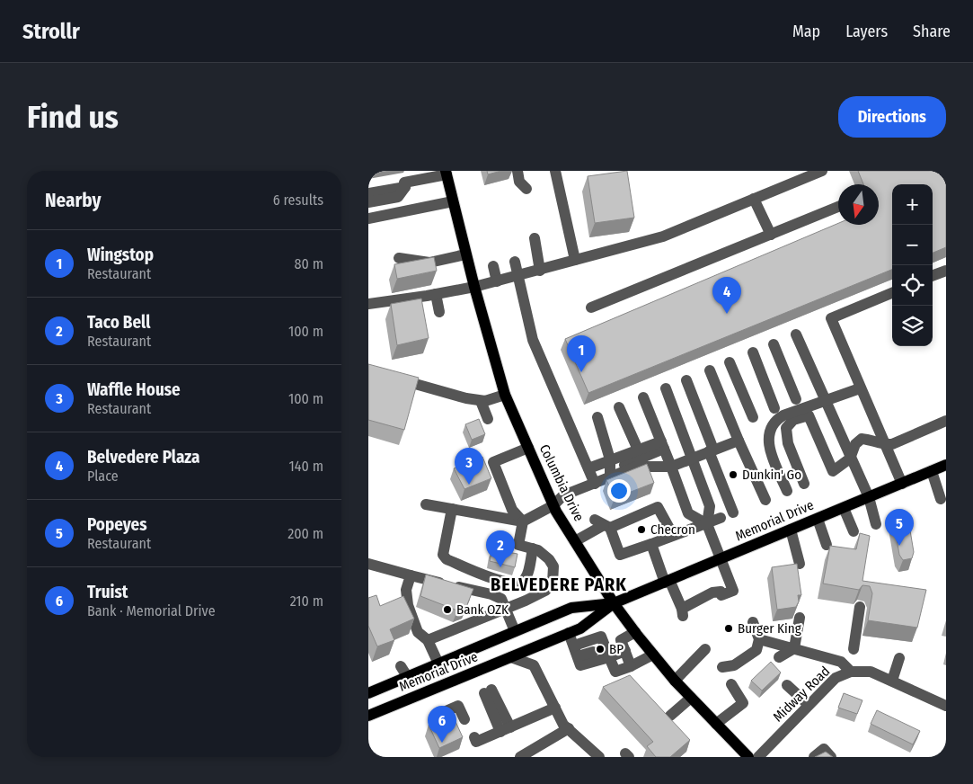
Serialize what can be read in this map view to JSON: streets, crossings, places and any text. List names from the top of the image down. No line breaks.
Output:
{"streets":{"main road":["Columbia Drive","Memorial Drive"],"street":["Midway Road"]},"crossings":[["Columbia Drive","Memorial Drive"]],"districts":["BELVEDERE PARK"],"places":["Dunkin' Go","Checron","Bank OZK","Burger King","BP"],"north":"bottom","page":{"header":"Strollr","nav":["Map","Layers","Share"],"buttons":"Directions","title":"Find us","heading":["Nearby","6 results"],"map_buttons":["+","−"],"list":[{"mark":"1","name":"Wingstop","note":"Restaurant","value":"80 m"},{"mark":"2","name":"Taco Bell","note":"Restaurant","value":"100 m"},{"mark":"3","name":"Waffle House","note":"Restaurant","value":"100 m"},{"mark":"4","name":"Belvedere Plaza","note":"Place","value":"140 m"},{"mark":"5","name":"Popeyes","note":"Restaurant","value":"200 m"},{"mark":"6","name":"Truist","note":"Bank · Memorial Drive","value":"210 m"}],"pins":["4","1","3","5","2","6"]}}
